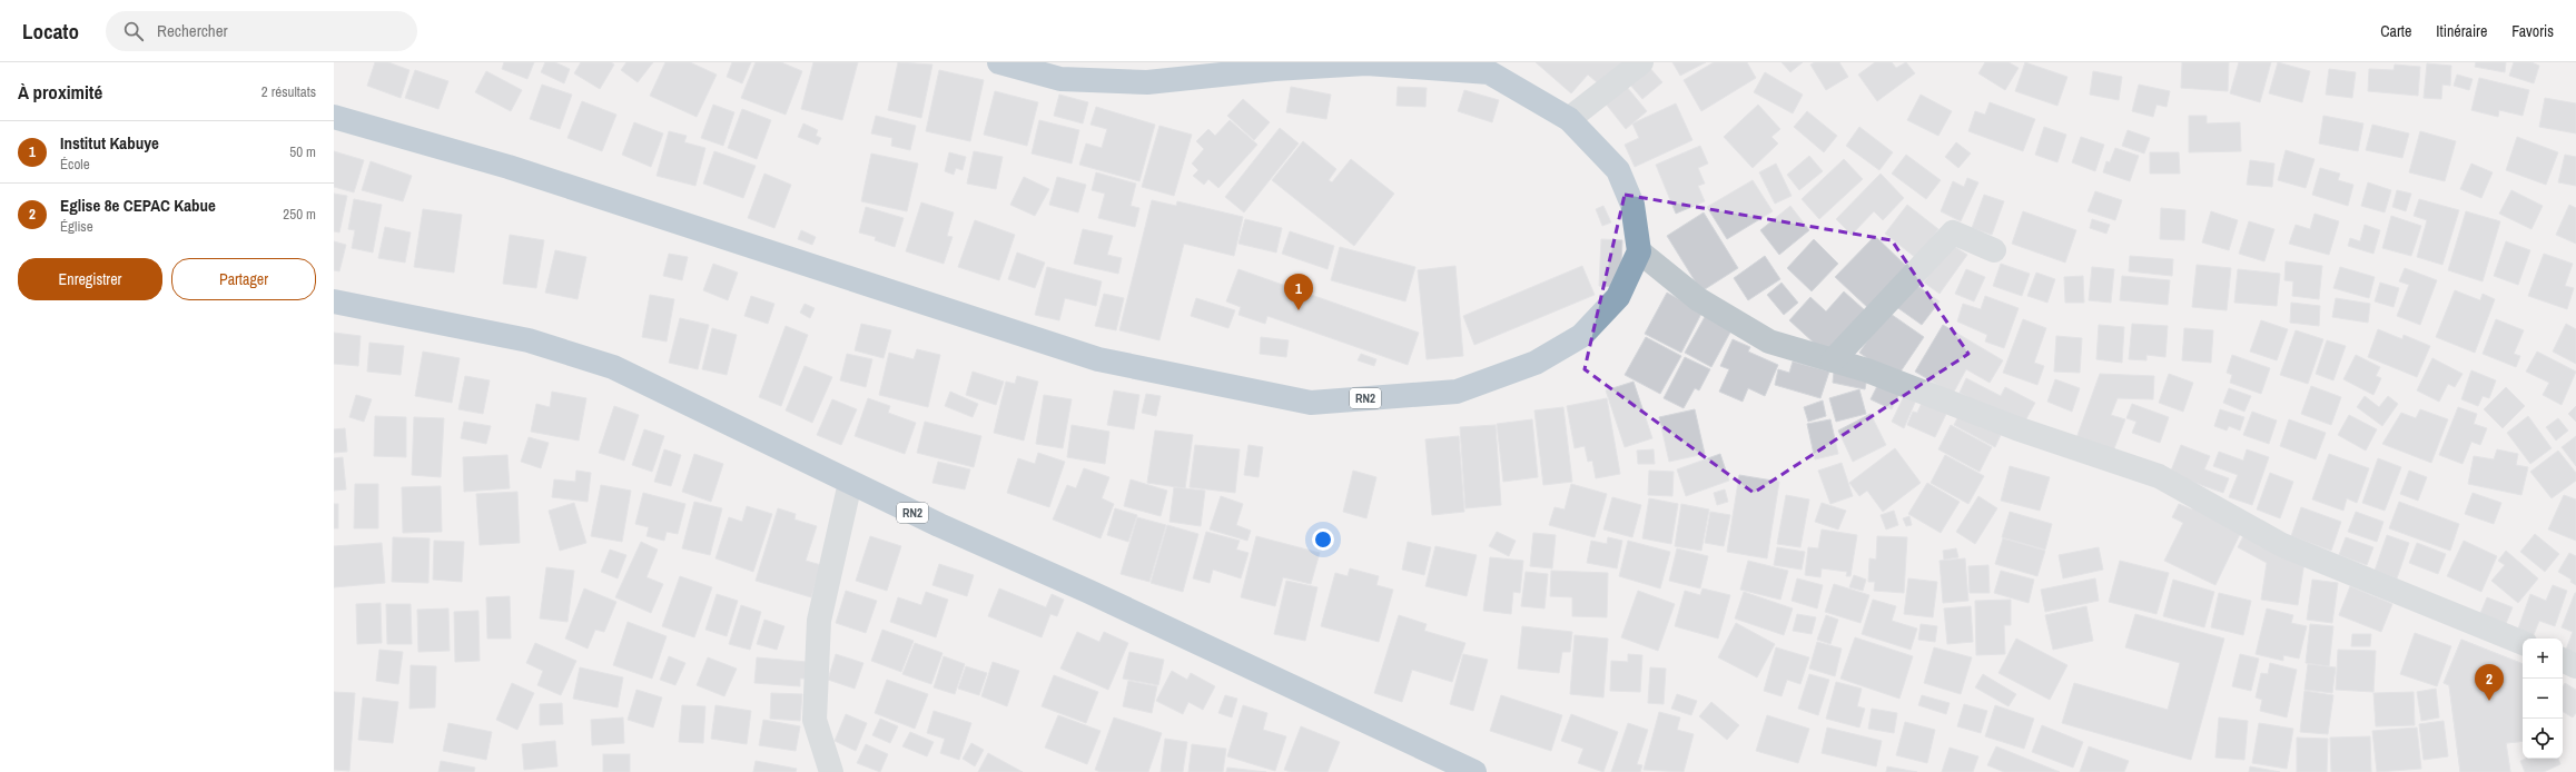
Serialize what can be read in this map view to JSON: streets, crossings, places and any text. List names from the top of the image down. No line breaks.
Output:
{"streets":{"highway":["RN2"]},"page":{"header":"Locato","search":"Rechercher","nav":["Carte","Itinéraire","Favoris"],"heading":["À proximité","2 résultats"],"list":[{"mark":"1","name":"Institut Kabuye","note":"École","value":"50 m"},{"mark":"2","name":"Eglise 8e CEPAC Kabue","note":"Église","value":"250 m"}],"buttons":["Enregistrer","Partager"],"pins":["1","2"],"map_buttons":["+","−"]}}
